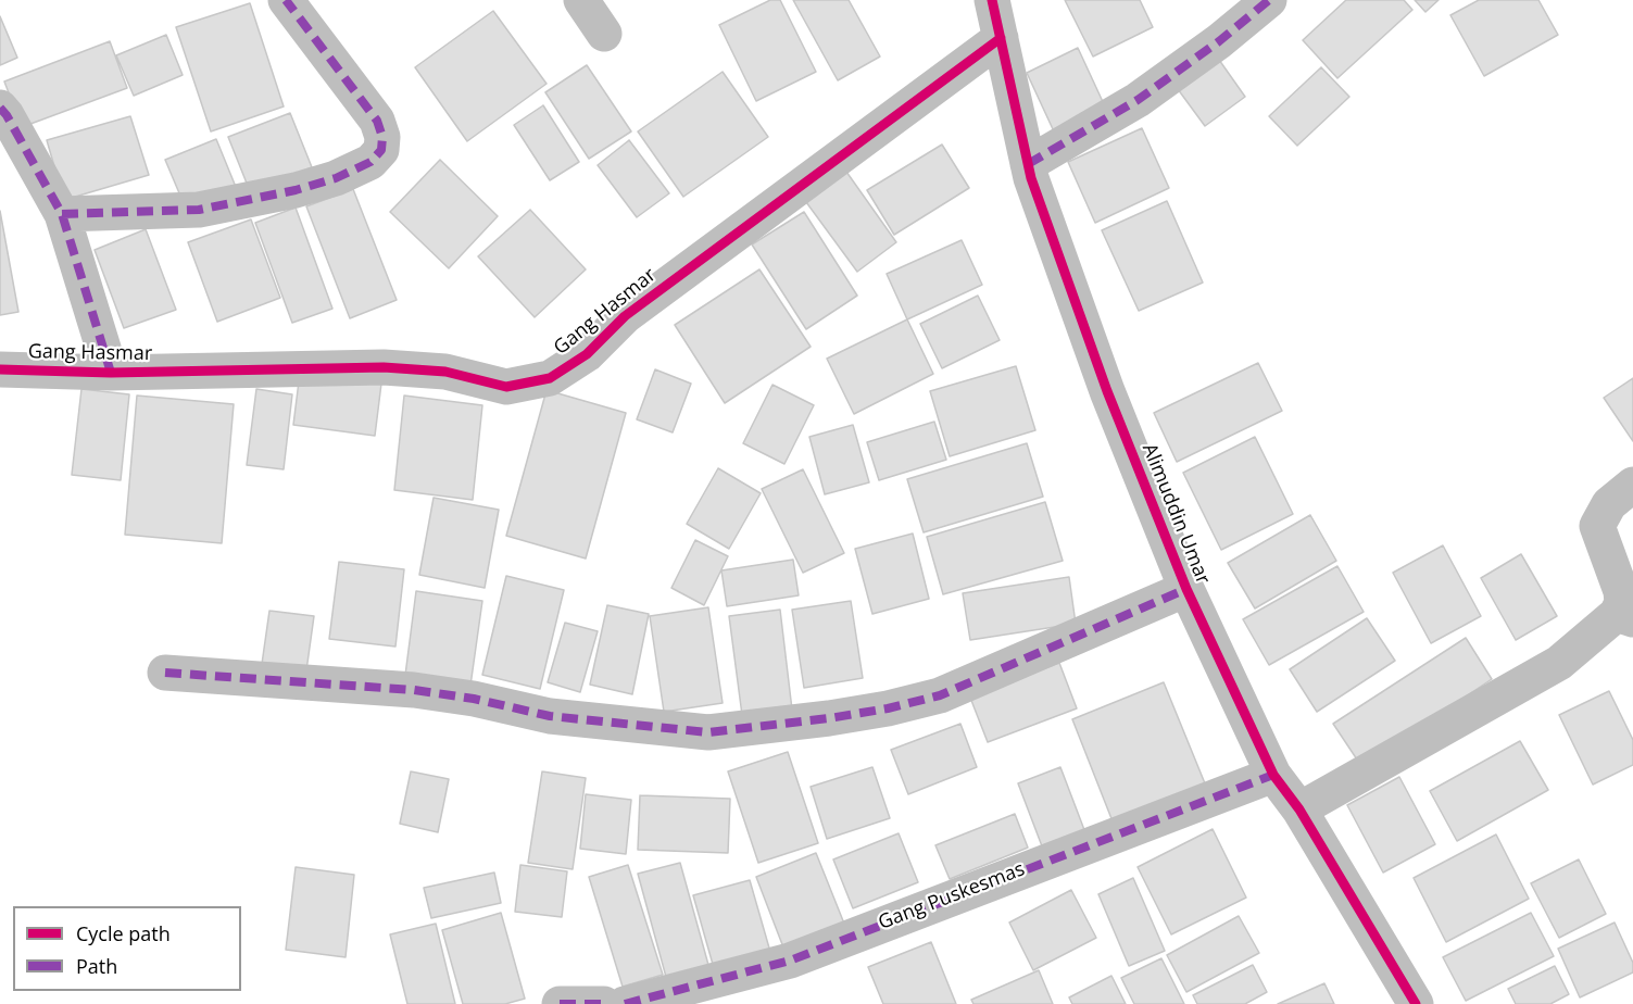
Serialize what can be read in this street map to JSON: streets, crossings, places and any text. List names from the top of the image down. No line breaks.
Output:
{"streets":{"street":["Gang Hasmar","Alimuddin Umar","Gang Puskesmas"]},"crossings":[["Gang Hasmar","Alimuddin Umar"],["Alimuddin Umar","Gang Puskesmas"]],"legend":["Cycle path","Path"]}
